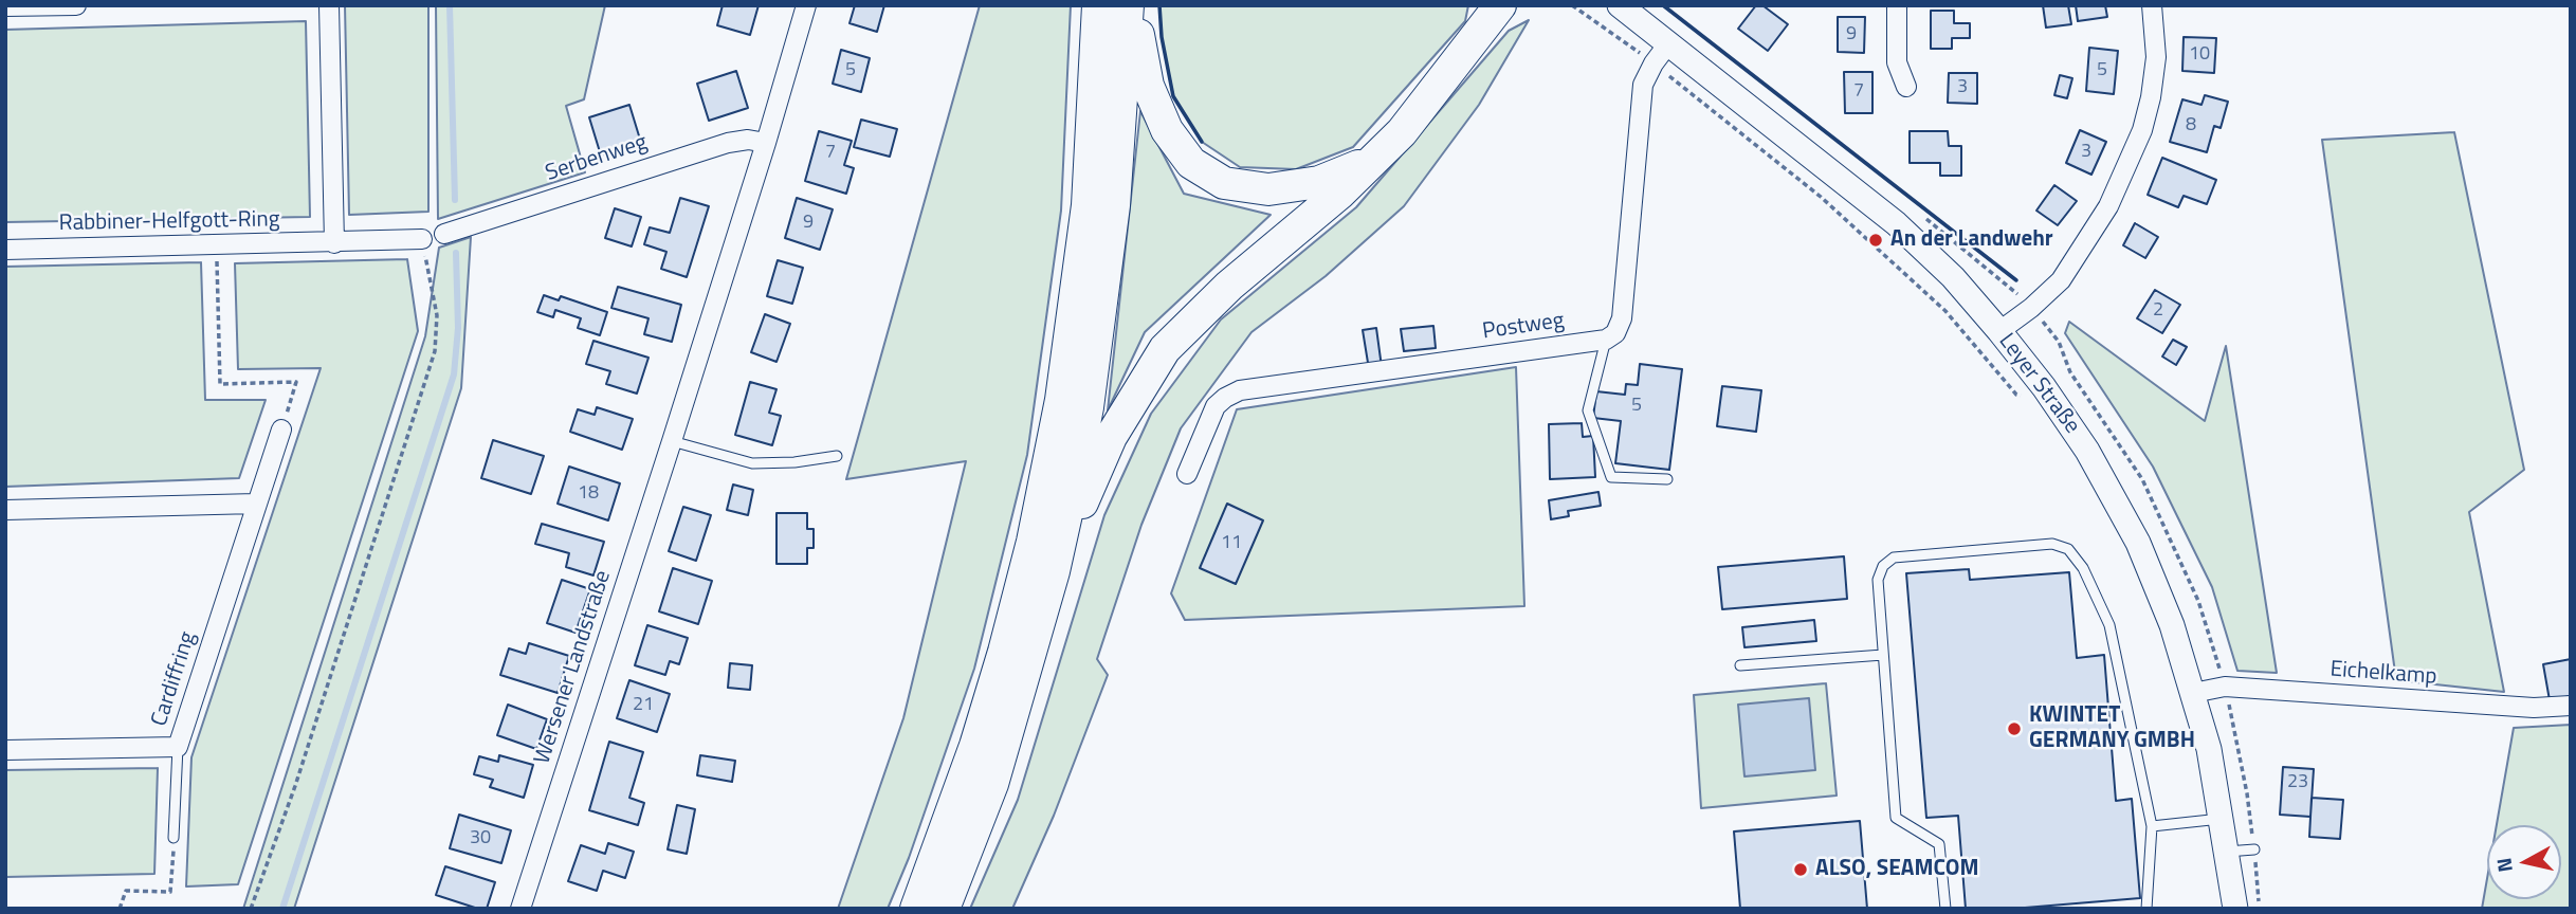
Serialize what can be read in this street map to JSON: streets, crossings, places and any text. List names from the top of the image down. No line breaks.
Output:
{"streets":{"street":["Serbenweg","Rabbiner-Helfgott-Ring","Postweg","Leyer Straße","Wersener Landstraße","Eichelkamp","Cardiffring"]},"crossings":[["Serbenweg","Wersener Landstraße"],["Leyer Straße","Eichelkamp"]],"places":["An der Landwehr","KWINTET GERMANY GMBH","ALSO, SEAMCOM"],"house_numbers":["9","10","5","5","3","7","8","3","7","9","2","5","18","11","21","23","30"],"north":"left"}
